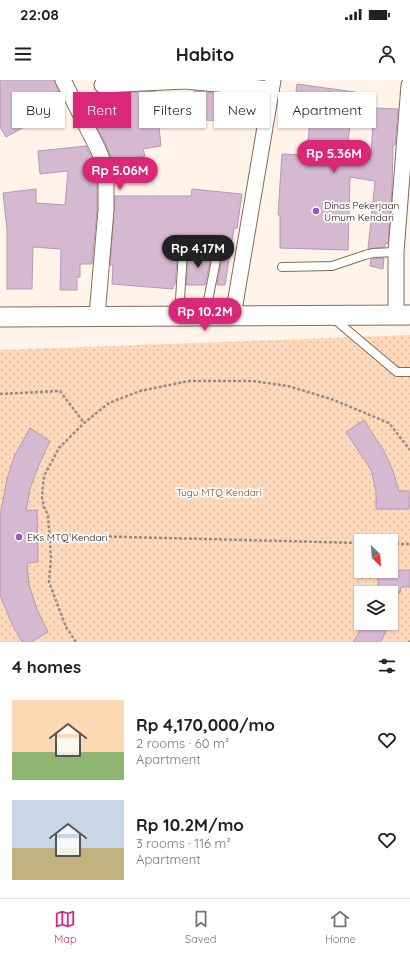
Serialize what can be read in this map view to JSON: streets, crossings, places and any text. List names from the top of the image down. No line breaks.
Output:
{"parks":["Tugu MTQ Kendari"],"places":["Dinas Pekerjaan Umum Kendari","EKs MTQ Kendari"],"north":"bottom right","page":{"status":"22:08","header":"Habito","chip":["Buy","Rent","Filters","New","Apartment"],"price":["Rp 5.36M","Rp 5.06M","Rp 4.17M","Rp 10.2M"],"heading":"4 homes","list":[{"name":"Rp 4,170,000/mo","note":"2 rooms · 60 m² · Apartment"},{"name":"Rp 10.2M/mo","note":"3 rooms · 116 m² · Apartment"}],"tabs":["Map","Saved","Home"]}}
